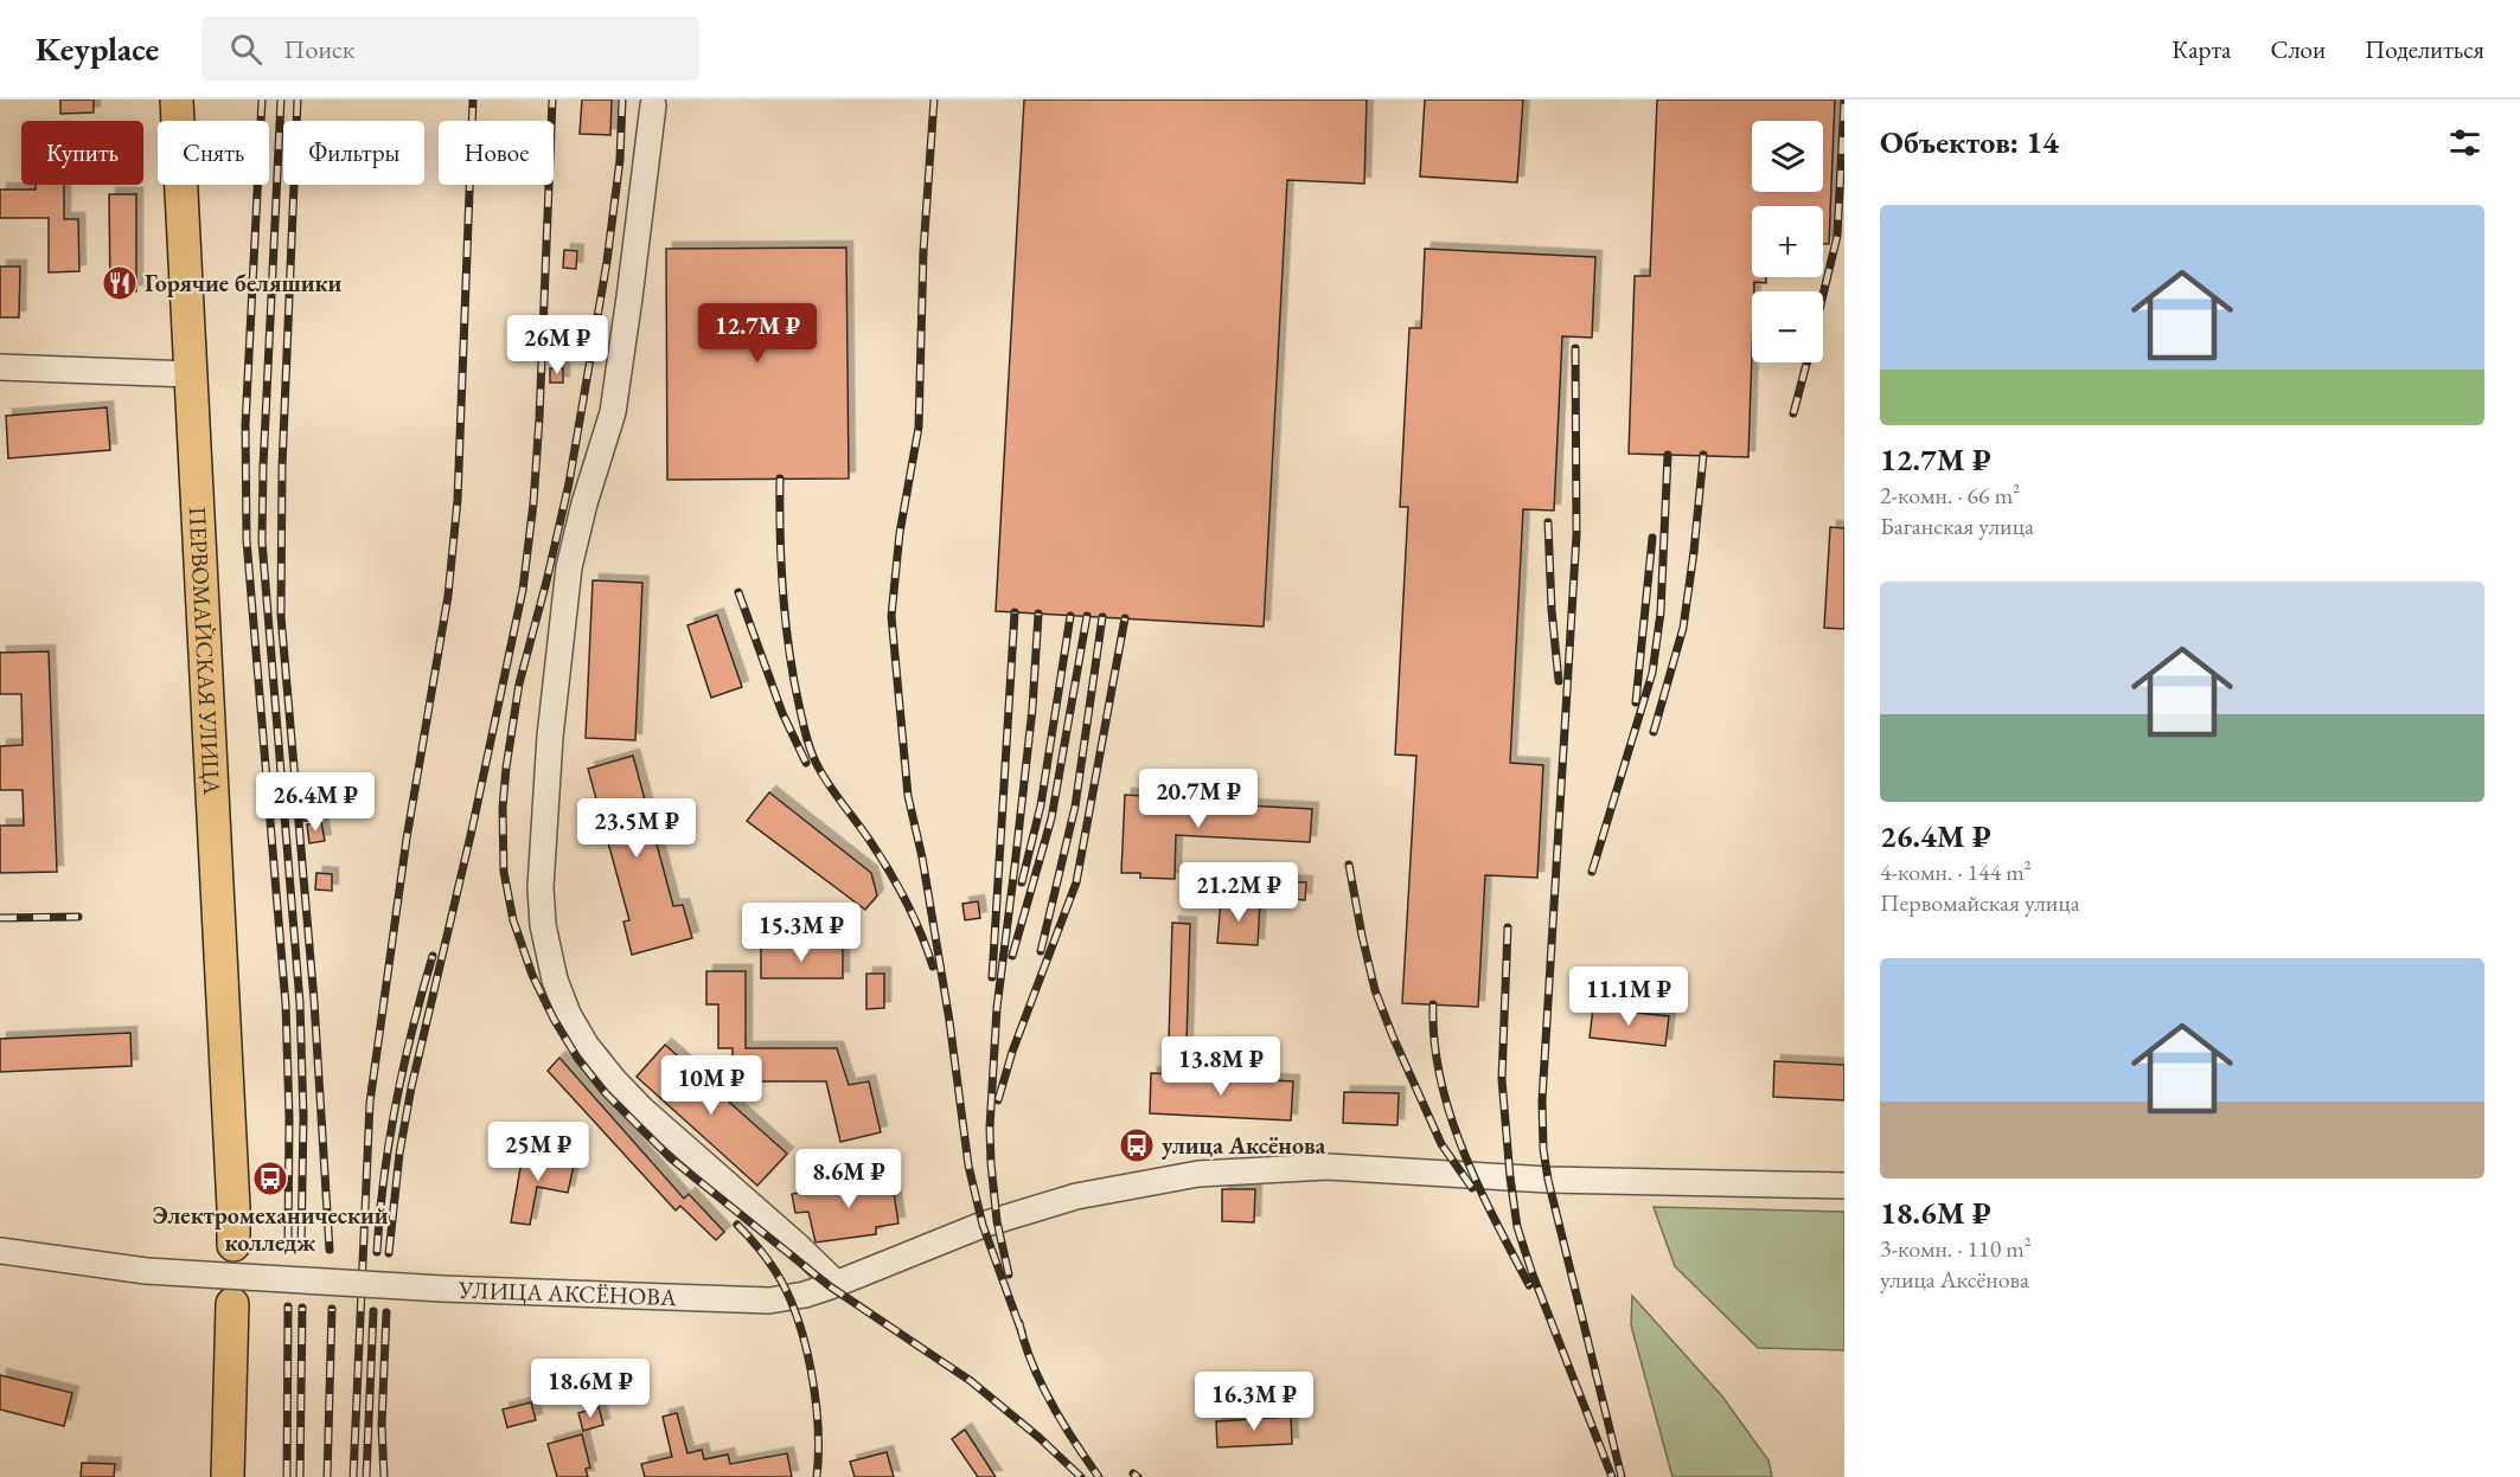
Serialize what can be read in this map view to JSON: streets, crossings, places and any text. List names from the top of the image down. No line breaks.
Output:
{"streets":{"main road":["ПЕРВОМАЙСКАЯ УЛИЦА"],"street":["УЛИЦА АКСЁНОВА"]},"places":{"restaurant":["Горячие беляшики"],"bus stop":["улица Аксёнова","Электромеханический колледж"]},"page":{"header":"Keyplace","search":"Поиск","nav":["Карта","Слои","Поделиться"],"heading":"Объектов: 14","map_buttons":["+","−"],"chip":["Купить","Снять","Фильтры","Новое"],"list":[{"name":"12.7M ₽","note":"2-комн. · 66 m² · Баганская улица"},{"name":"26.4M ₽","note":"4-комн. · 144 m² · Первомайская улица"},{"name":"18.6M ₽","note":"3-комн. · 110 m² · улица Аксёнова"}],"price":["12.7M ₽","26M ₽","20.7M ₽","26.4M ₽","23.5M ₽","21.2M ₽","15.3M ₽","11.1M ₽","13.8M ₽","10M ₽","25M ₽","8.6M ₽","18.6M ₽","16.3M ₽"]}}
